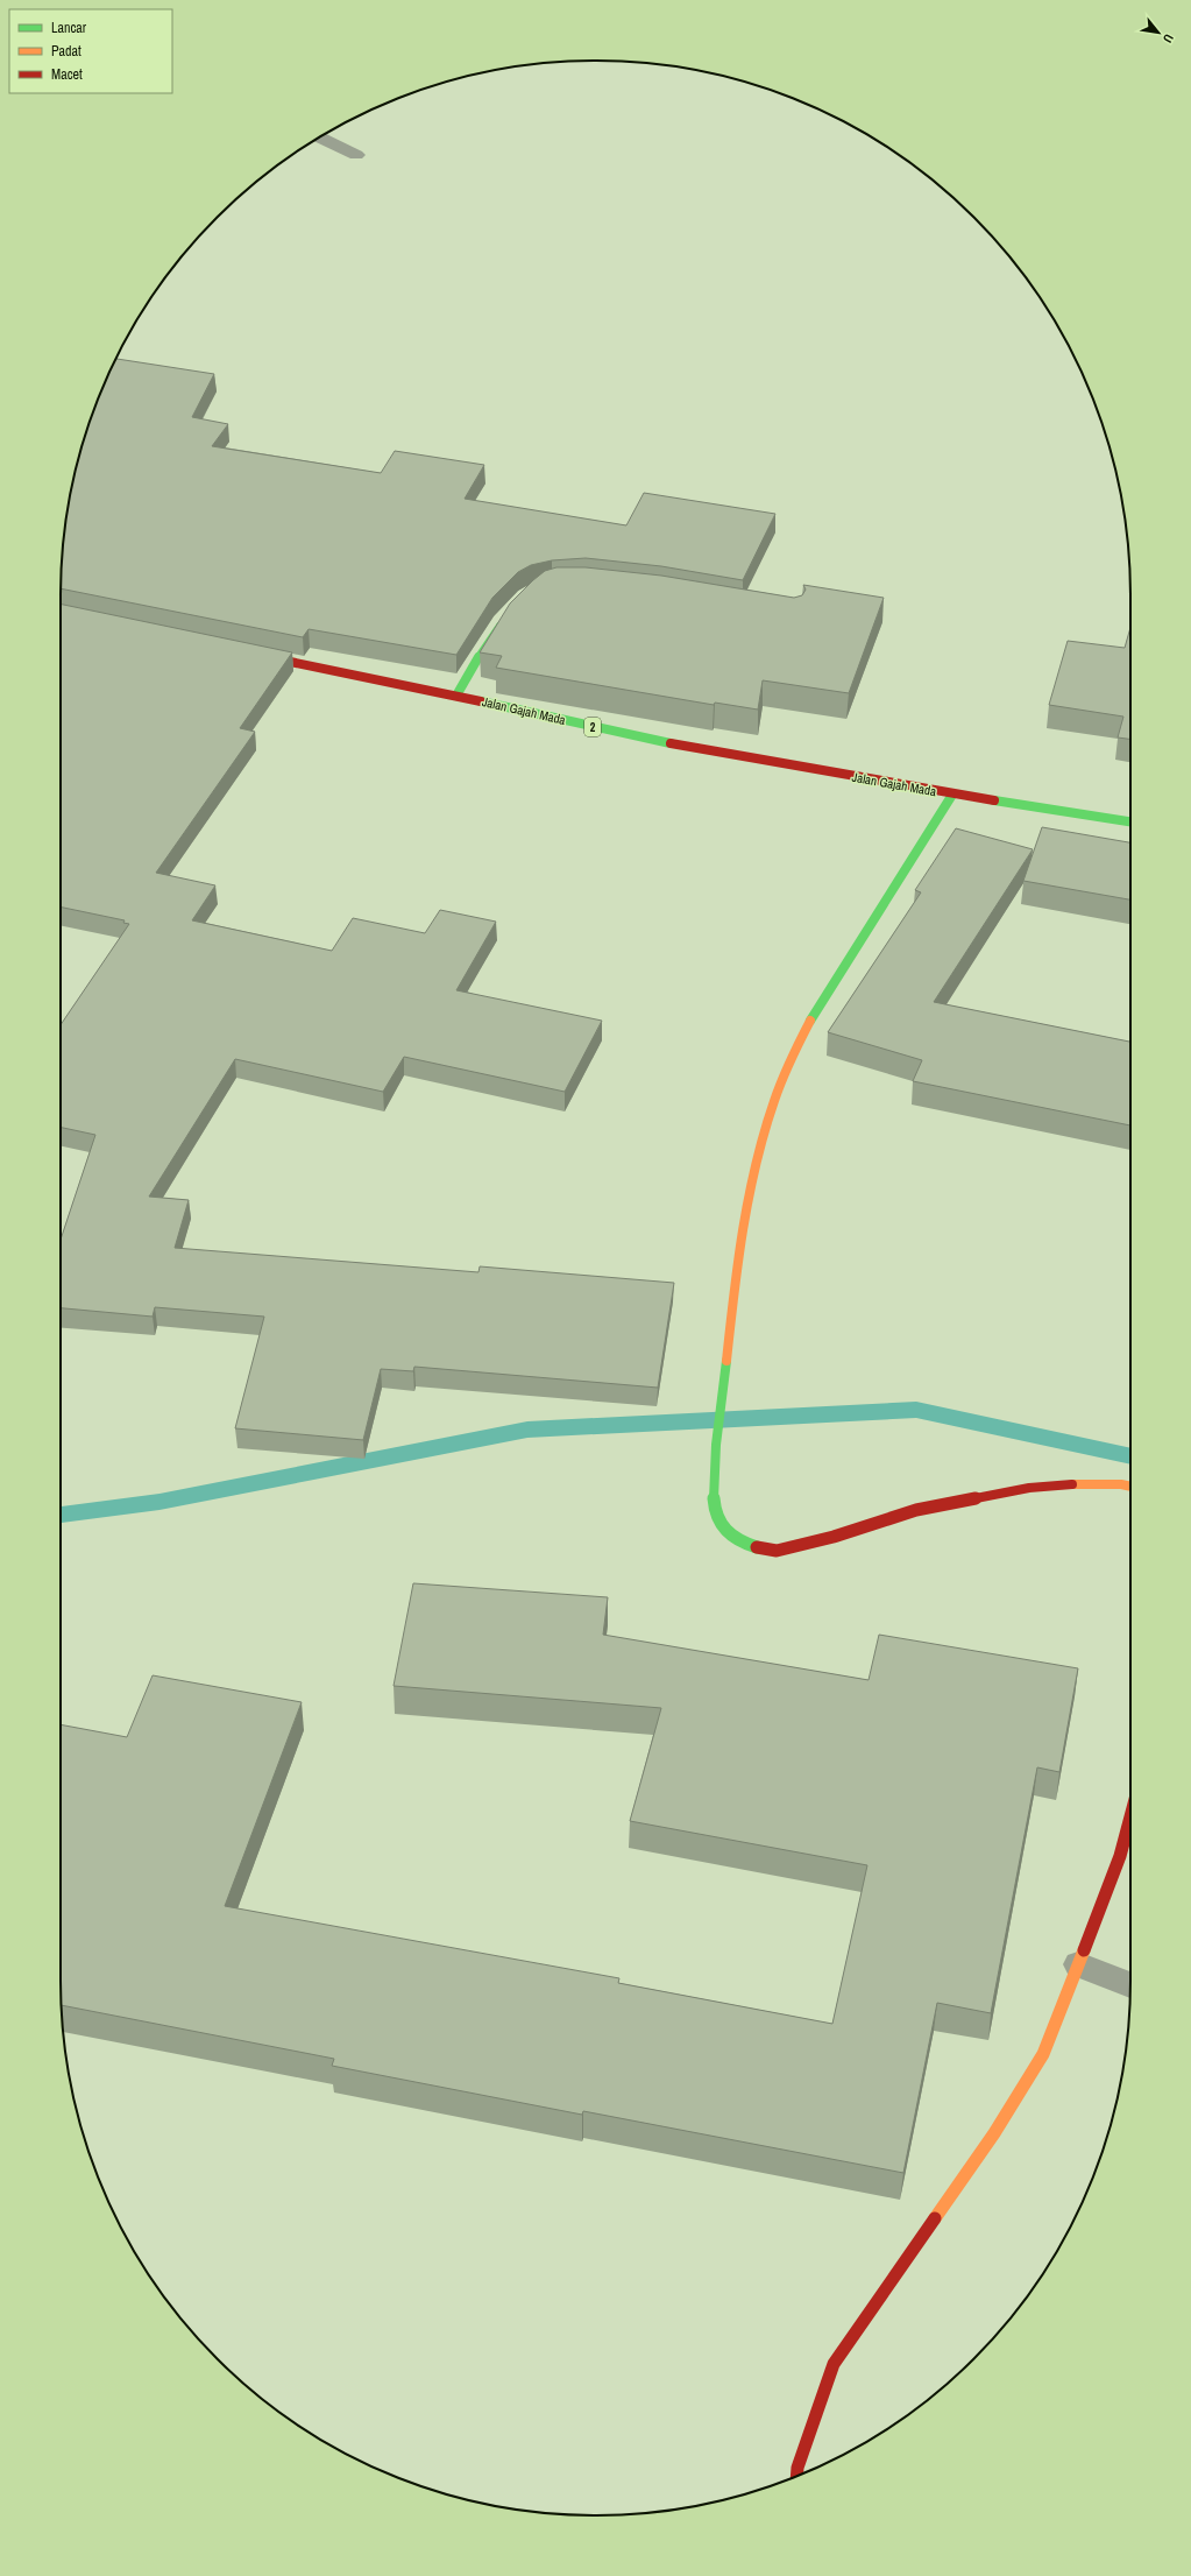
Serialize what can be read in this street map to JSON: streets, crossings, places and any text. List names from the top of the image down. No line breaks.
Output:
{"streets":{"main road":["Jalan Gajah Mada","2"]},"legend":["Lancar","Padat","Macet"],"north":"bottom right"}
